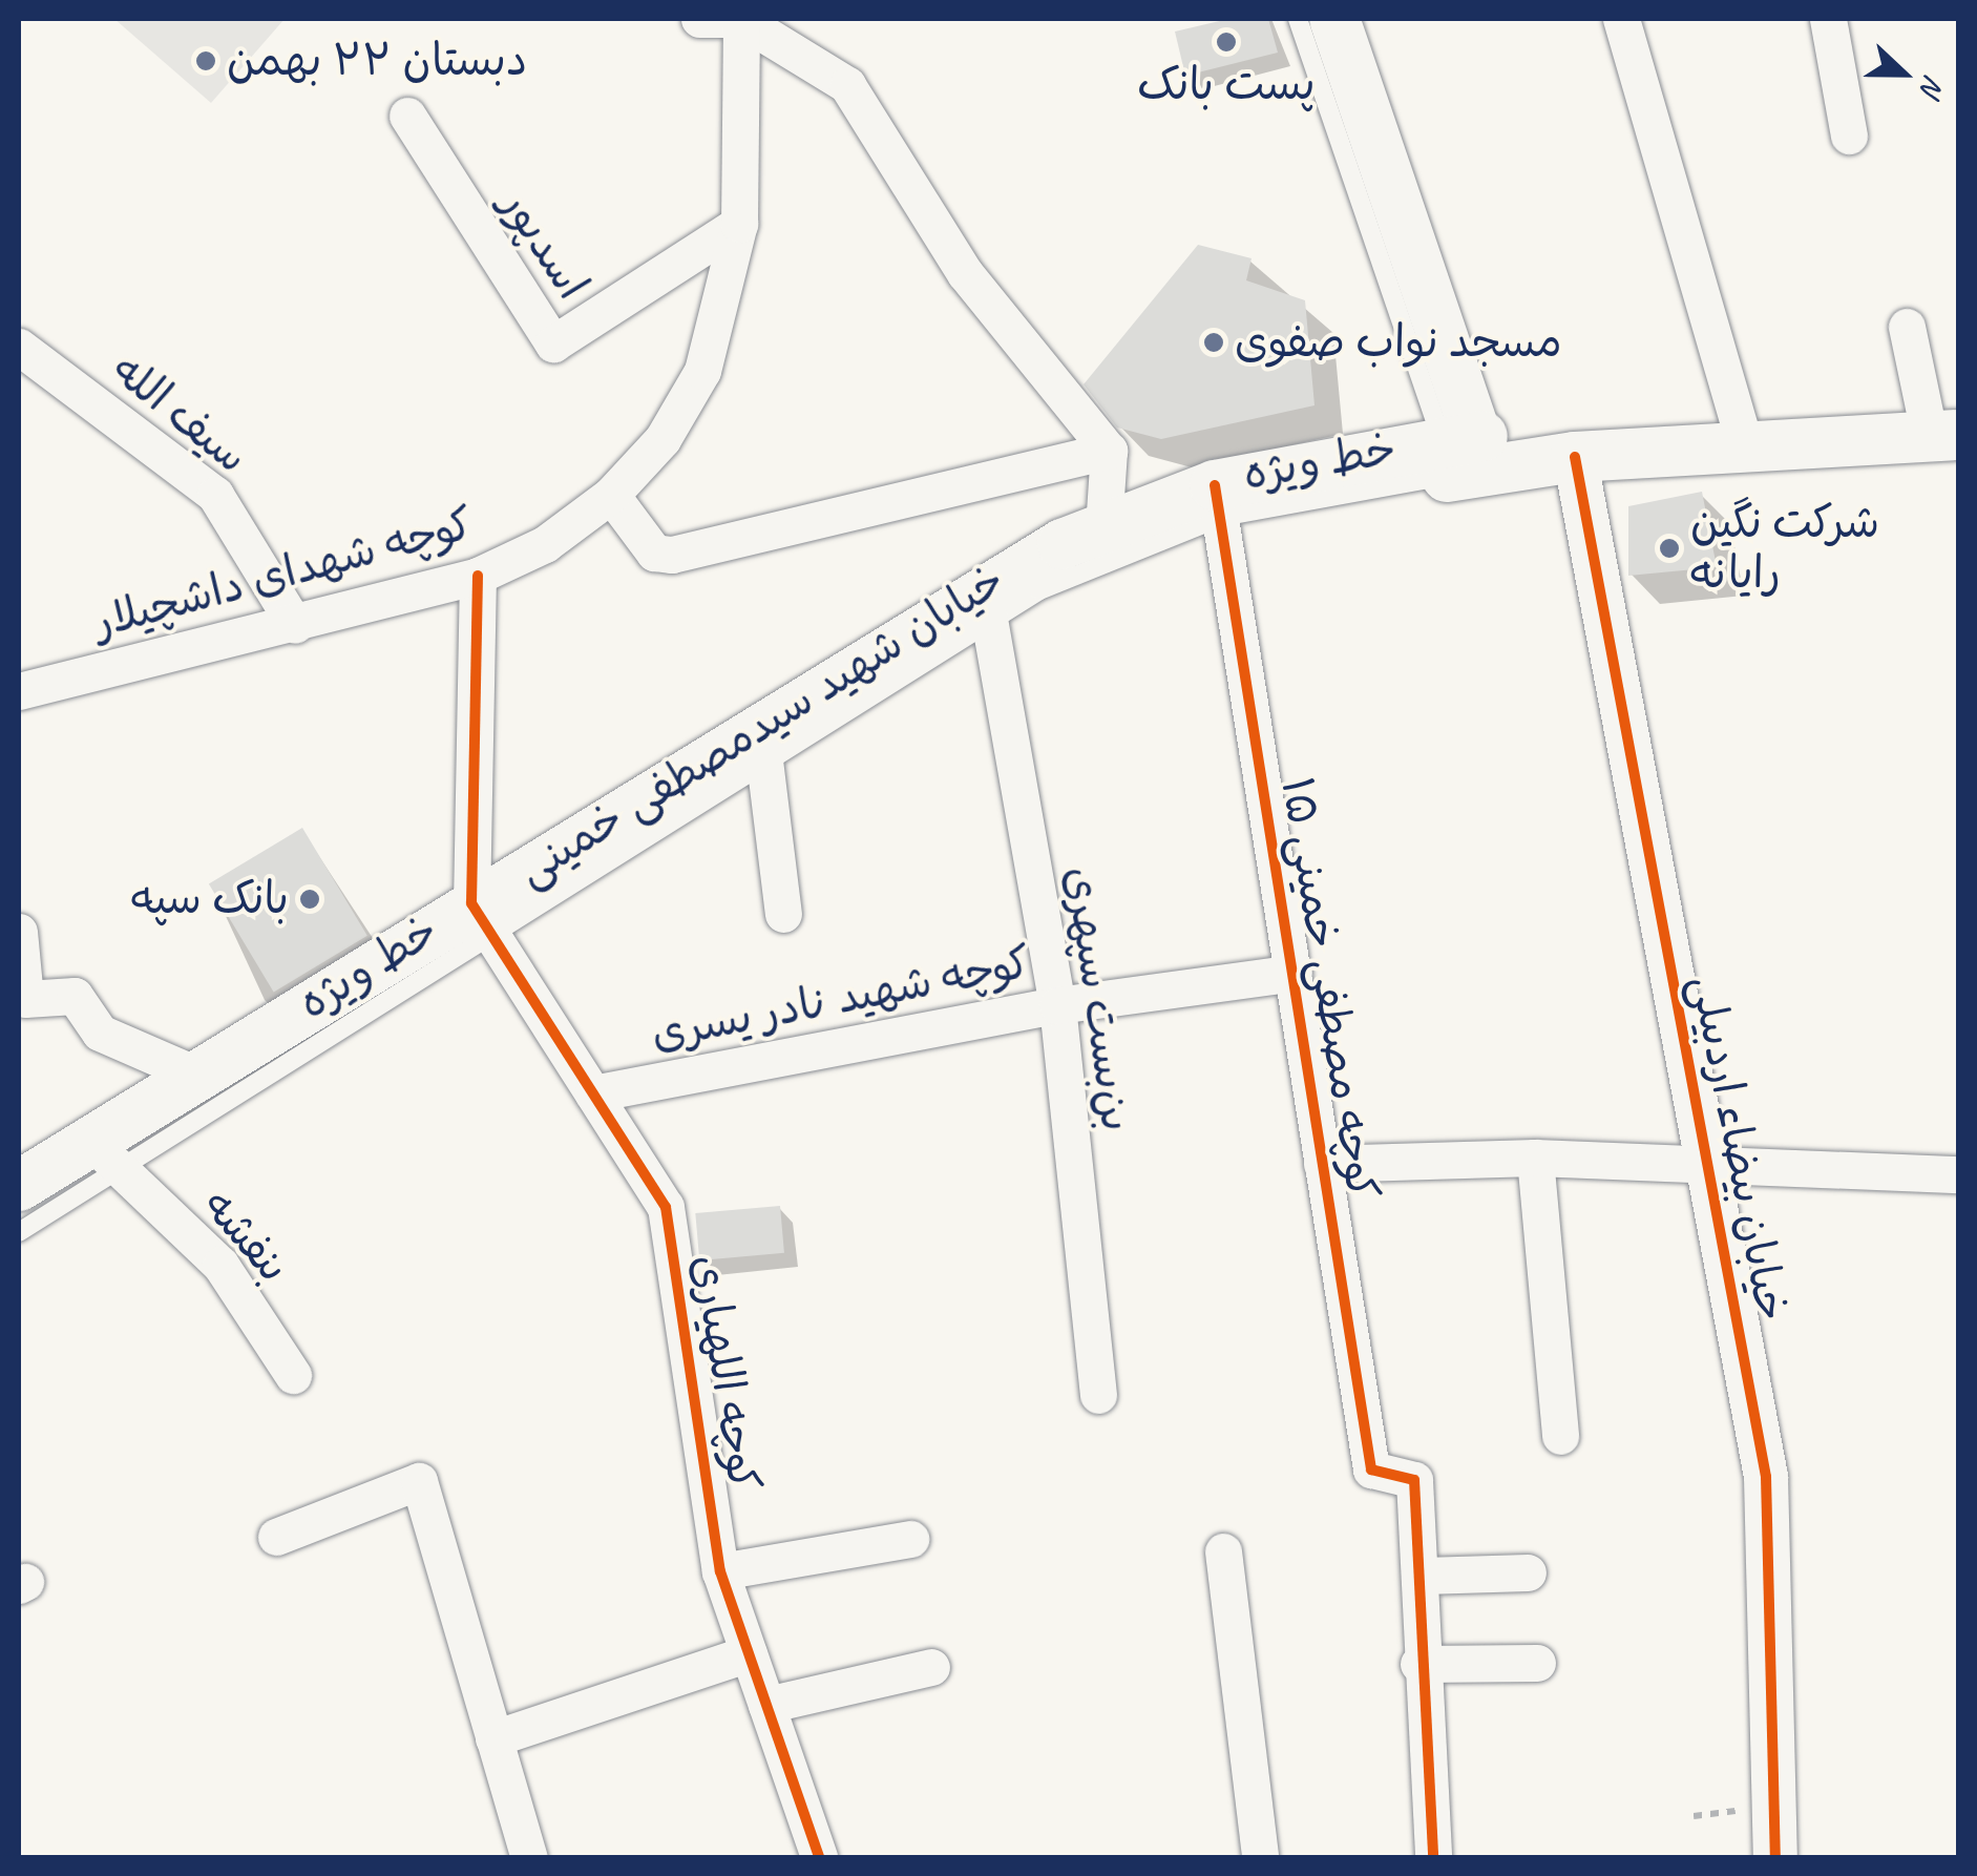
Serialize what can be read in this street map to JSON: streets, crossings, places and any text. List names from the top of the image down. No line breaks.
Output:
{"streets":{"main road":["خیابان شهید سیدمصطفی خمینی"],"street":["اسدپور","سیف الله","کوچه شهدای داشچیلار","کوچه مصطفی خمینی ۱۵","کوچه شهید نادر یسری","بن‌بست سپهری","خیابان بیضاء اردبیلی","بنفشه","کوچه اللهیاری"],"lane":["خط ویژه"]},"crossings":[["اسدپور","کوچه شهدای داشچیلار"],["سیف الله","کوچه شهدای داشچیلار"],["خط ویژه","خیابان شهید سیدمصطفی خمینی"],["خط ویژه","کوچه مصطفی خمینی ۱۵"],["خط ویژه","بن‌بست سپهری"],["خط ویژه","بنفشه"],["خط ویژه","کوچه اللهیاری"],["خیابان شهید سیدمصطفی خمینی","کوچه مصطفی خمینی ۱۵"],["خیابان شهید سیدمصطفی خمینی","بن‌بست سپهری"],["خیابان شهید سیدمصطفی خمینی","خیابان بیضاء اردبیلی"],["خیابان شهید سیدمصطفی خمینی","بنفشه"],["خیابان شهید سیدمصطفی خمینی","کوچه اللهیاری"],["کوچه مصطفی خمینی ۱۵","کوچه شهید نادر یسری"],["کوچه شهید نادر یسری","بن‌بست سپهری"],["کوچه شهید نادر یسری","کوچه اللهیاری"]],"places":["پست بانک","دبستان ۲۲ بهمن","مسجد نواب صفوی","شرکت نگین رایانه","بانک سپه"],"north":"right"}
